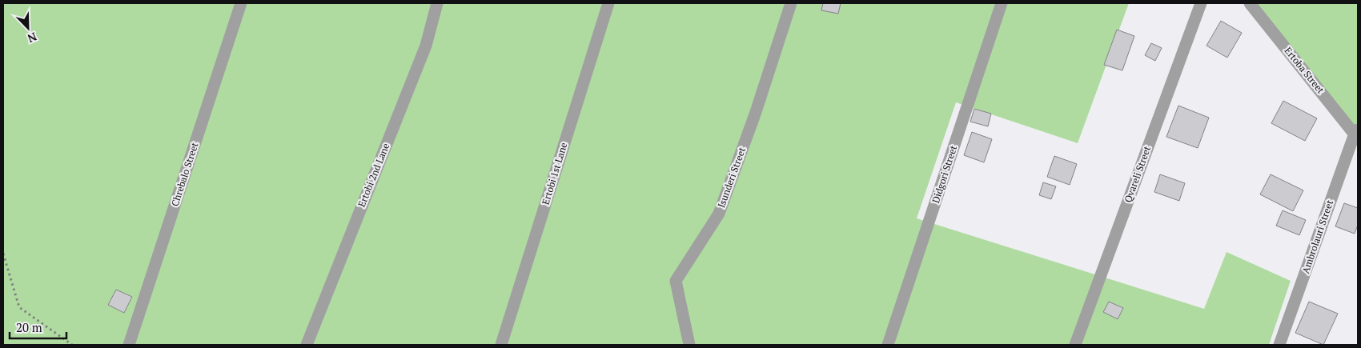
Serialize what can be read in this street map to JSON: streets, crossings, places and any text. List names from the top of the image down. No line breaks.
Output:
{"streets":{"street":["Ertoba Street","Ertobi 1st Lane","Chrebalo Street","Didgori Street","Qvareli Street","Ertobi 2nd Lane","Isunderi Street","Ambrolauri Street"]},"crossings":[["Ertoba Street","Ambrolauri Street"]],"scale_bar":"20 m","north":"bottom right"}
